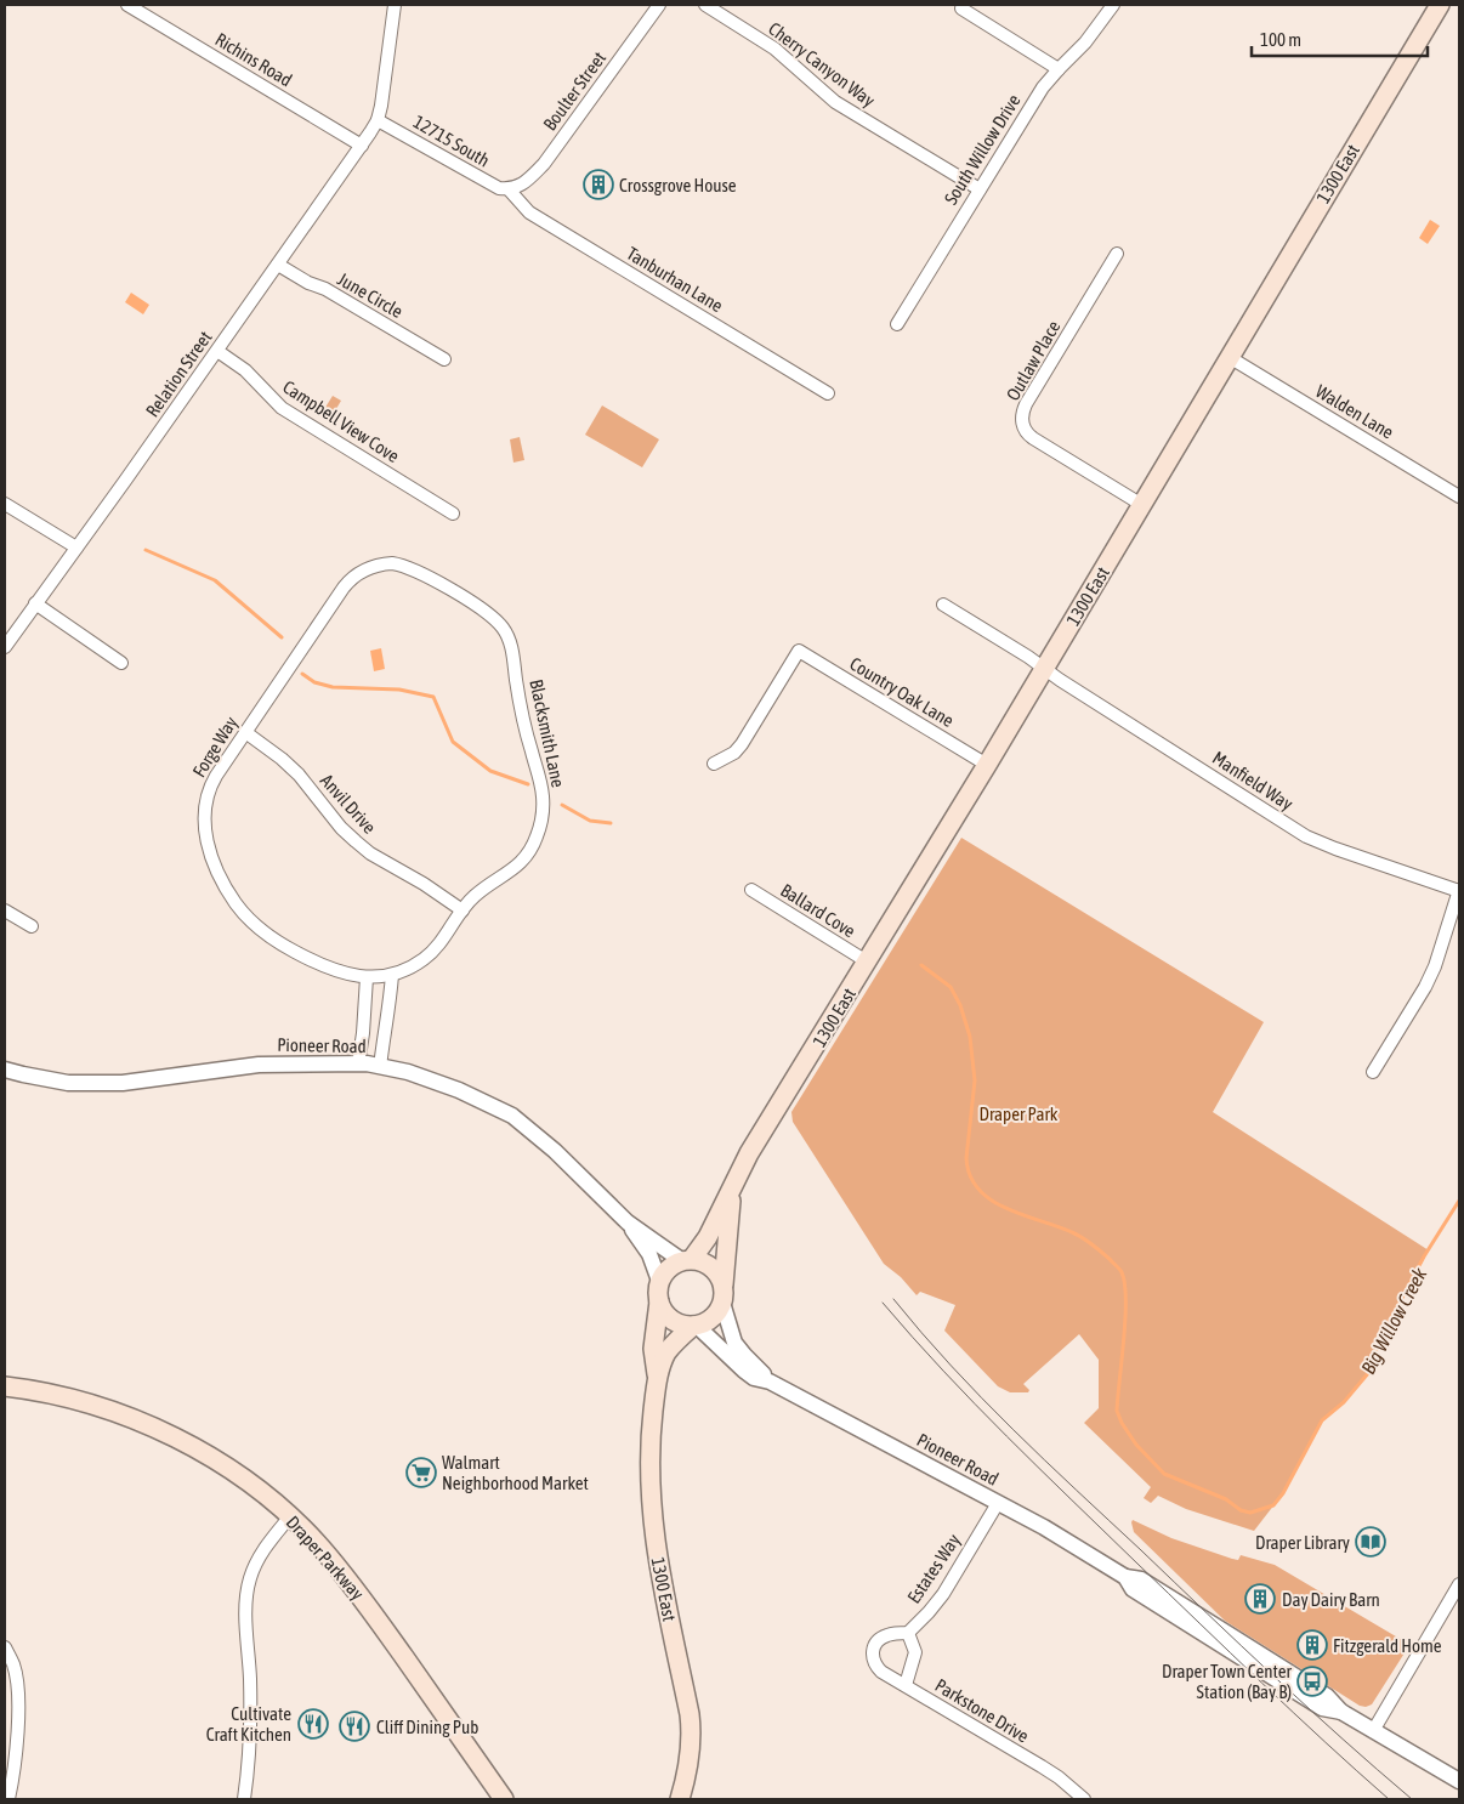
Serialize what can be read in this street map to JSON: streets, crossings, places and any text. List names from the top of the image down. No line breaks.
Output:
{"streets":{"main road":["1300 East","Draper Parkway"],"street":["Richins Road","Cherry Canyon Way","Boulter Street","12715 South","South Willow Drive","Tanburhan Lane","June Circle","Outlaw Place","Relation Street","Walden Lane","Campbell View Cove","Country Oak Lane","Blacksmith Lane","Forge Way","Manfield Way","Anvil Drive","Ballard Cove","Pioneer Road","Estates Way","Parkstone Drive"]},"crossings":[["Richins Road","Relation Street"],["Cherry Canyon Way","South Willow Drive"],["Boulter Street","12715 South"],["Boulter Street","Tanburhan Lane"],["12715 South","Tanburhan Lane"],["12715 South","Relation Street"],["1300 East","Outlaw Place"],["1300 East","Walden Lane"],["1300 East","Country Oak Lane"],["1300 East","Manfield Way"],["1300 East","Ballard Cove"],["1300 East","Pioneer Road"],["June Circle","Relation Street"],["Relation Street","Campbell View Cove"],["Blacksmith Lane","Forge Way"],["Blacksmith Lane","Anvil Drive"],["Forge Way","Anvil Drive"],["Pioneer Road","Estates Way"],["Estates Way","Parkstone Drive"]],"water":["Big Willow Creek"],"parks":["Draper Park"],"places":{"building":["Crossgrove House","Day Dairy Barn","Fitzgerald Home"],"supermarket":["Walmart Neighborhood Market"],"library":["Draper Library"],"bus stop":["Draper Town Center Station (Bay B)"],"restaurant":["Cultivate Craft Kitchen","Cliff Dining Pub"]},"scale_bar":"100 m"}
